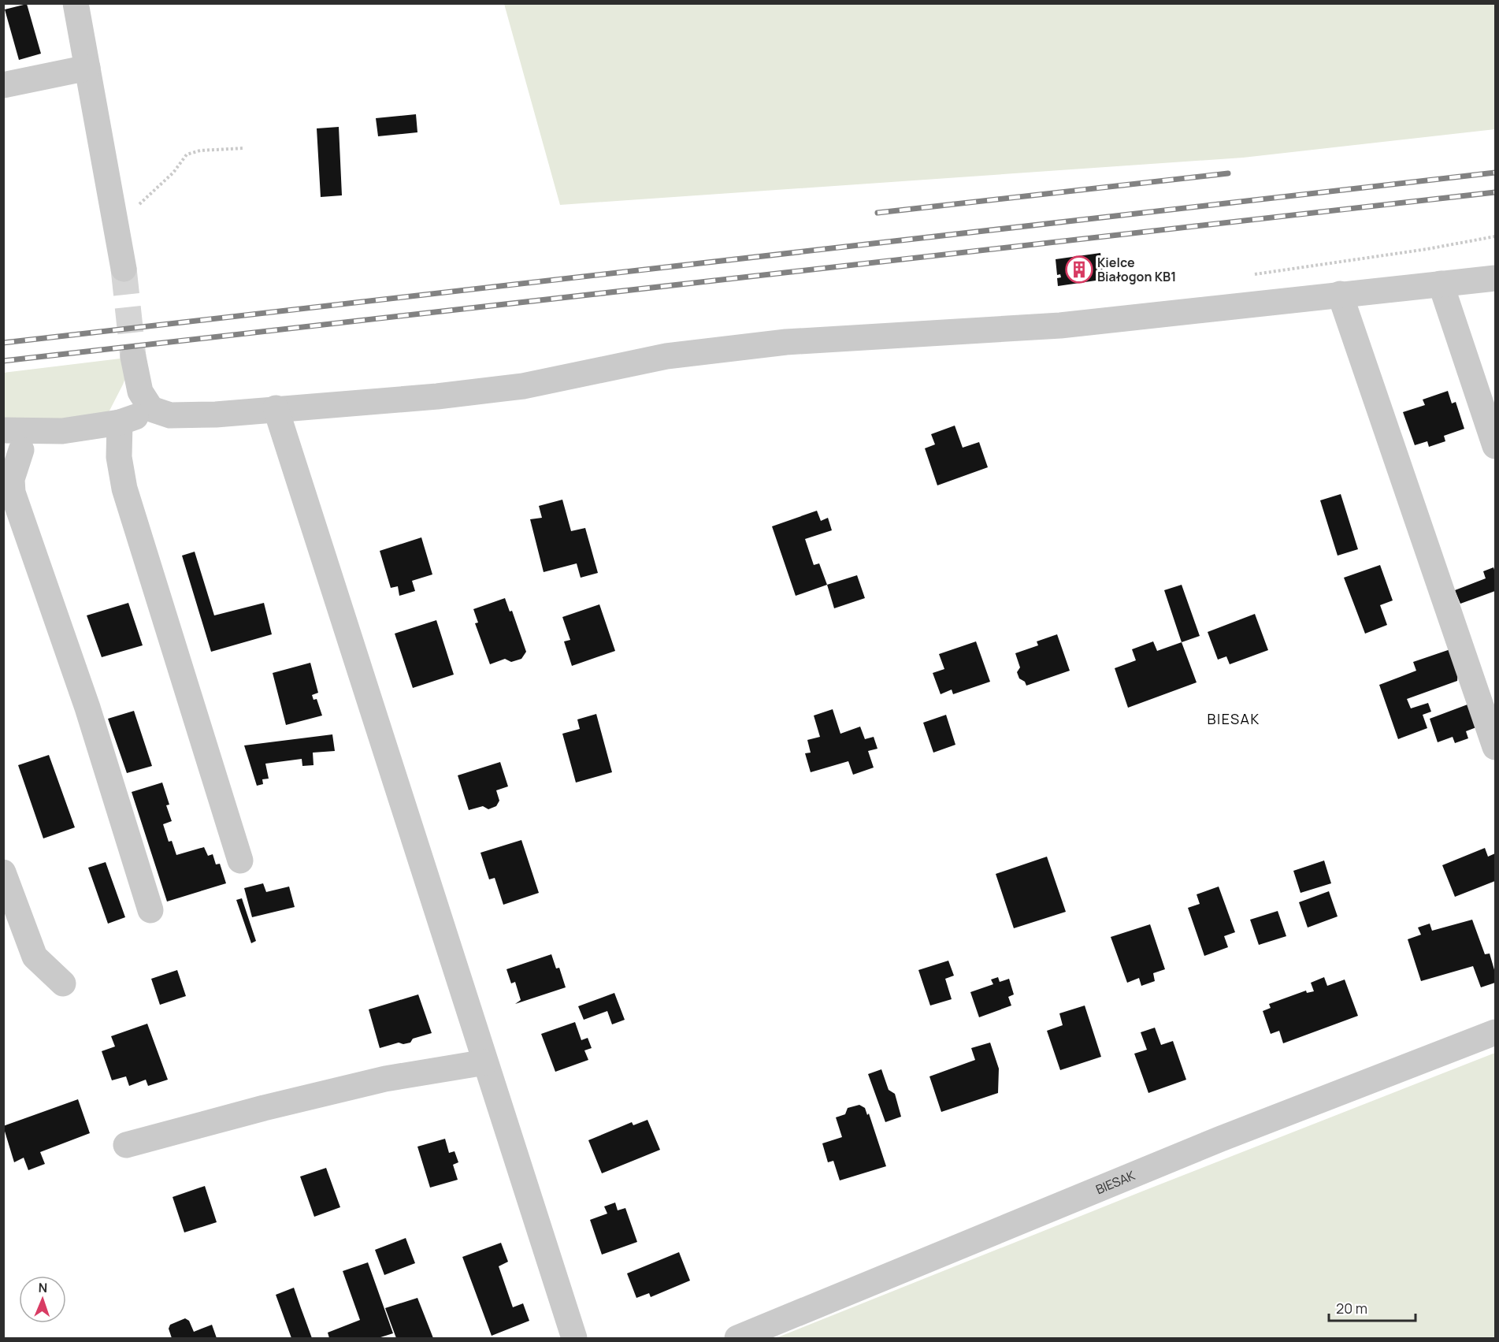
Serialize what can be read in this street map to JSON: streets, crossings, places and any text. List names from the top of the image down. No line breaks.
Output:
{"streets":{"street":["BIESAK"]},"districts":["BIESAK"],"places":{"building":["Kielce Białogon KB1"]},"scale_bar":"20 m","north":"top"}
